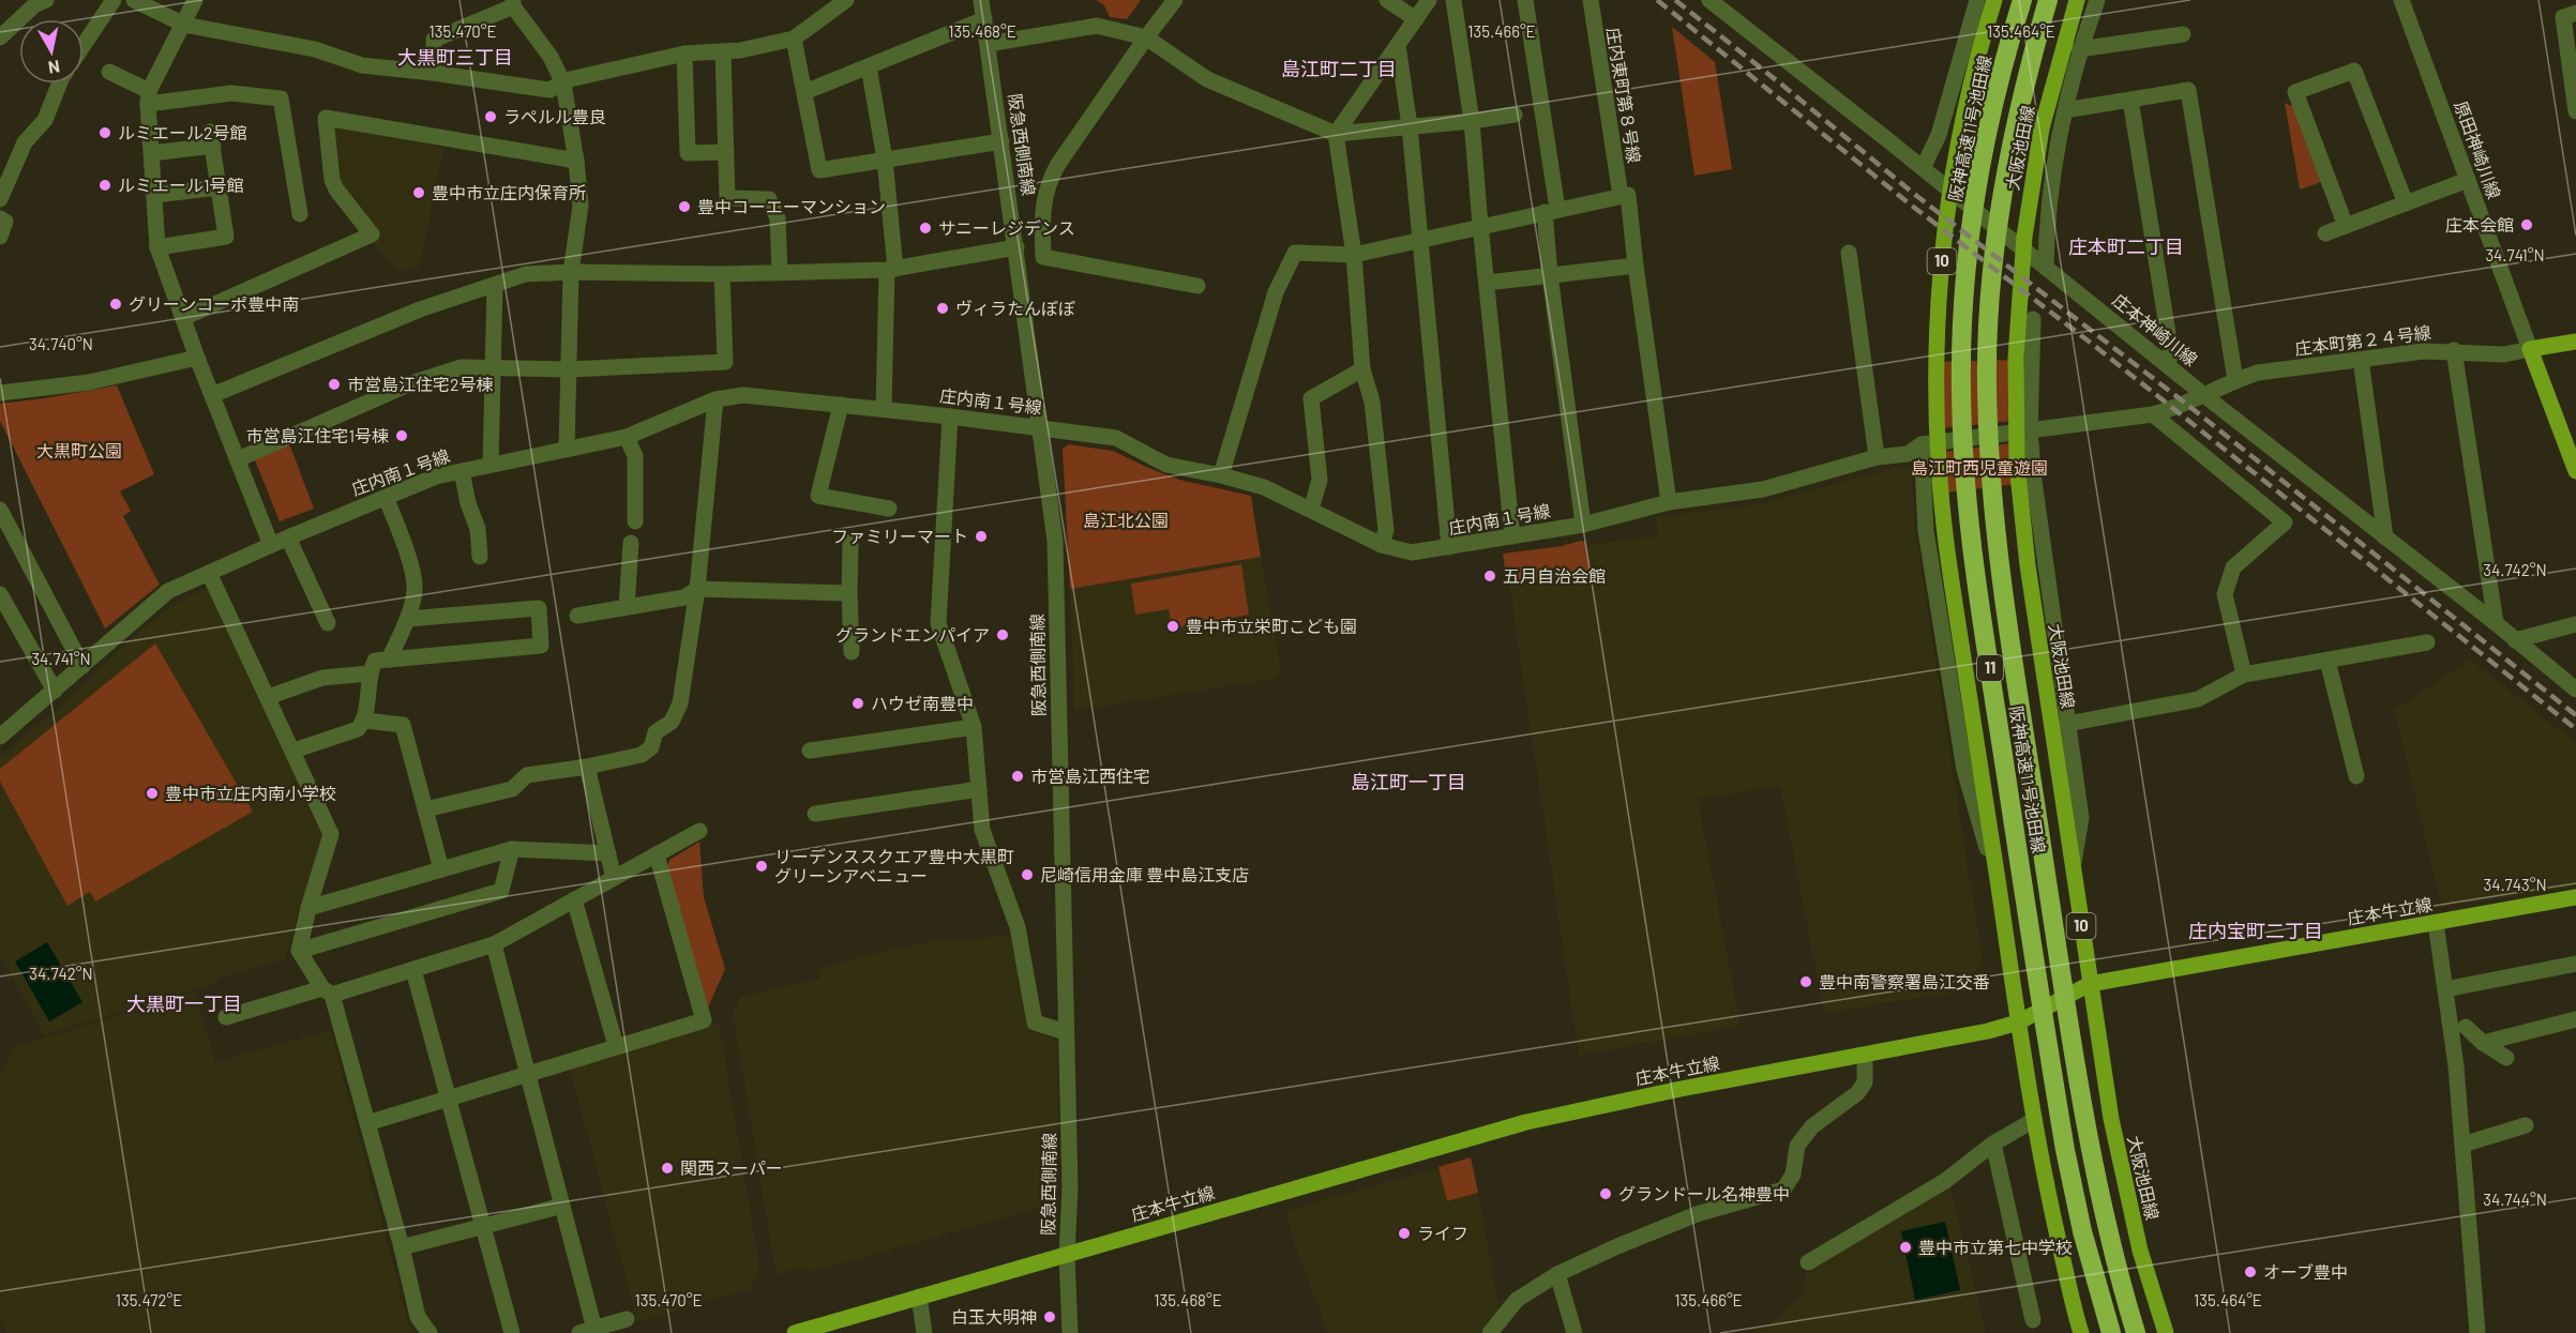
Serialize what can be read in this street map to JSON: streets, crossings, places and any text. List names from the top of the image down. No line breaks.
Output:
{"streets":{"highway":["阪神高速11号池田線","11"],"main road":["大阪池田線","10","庄本牛立線"],"street":["庄内東町第８号線","阪急西側南線","原田神崎川線","庄本神崎川線","庄本町第２４号線","庄内南１号線"]},"crossings":[["阪急西側南線","庄内南１号線"],["阪急西側南線","庄本牛立線"],["大阪池田線","庄本牛立線"],["原田神崎川線","庄本町第２４号線"],["10","庄本牛立線"],["庄本神崎川線","庄本町第２４号線"],["庄本町第２４号線","庄内南１号線"]],"districts":["大黒町三丁目","島江町二丁目","庄本町二丁目","島江町一丁目","庄内宝町二丁目","大黒町一丁目"],"parks":["大黒町公園","島江町西児童遊園","島江北公園"],"places":["ラペルル豊良","ルミエール2号館","ルミエール1号館","豊中市立庄内保育所","豊中コーエーマンション","庄本会館","サニーレジデンス","グリーンコーポ豊中南","ヴィラたんぽぽ","市営島江住宅2号棟","市営島江住宅1号棟","ファミリーマート","五月自治会館","豊中市立栄町こども園","グランドエンパイア","ハウゼ南豊中","市営島江西住宅","豊中市立庄内南小学校","リーデンススクエア豊中大黒町 グリーンアベニュー","尼崎信用金庫 豊中島江支店","豊中南警察署島江交番","関西スーパー","グランドール名神豊中","ライフ","豊中市立第七中学校","オーブ豊中","白玉大明神"],"north":"bottom","coordinates":["135.470°E","135.468°E","135.466°E","135.464°E","34.741°N","34.740°N","34.742°N","34.743°N","34.744°N","135.472°E"]}
